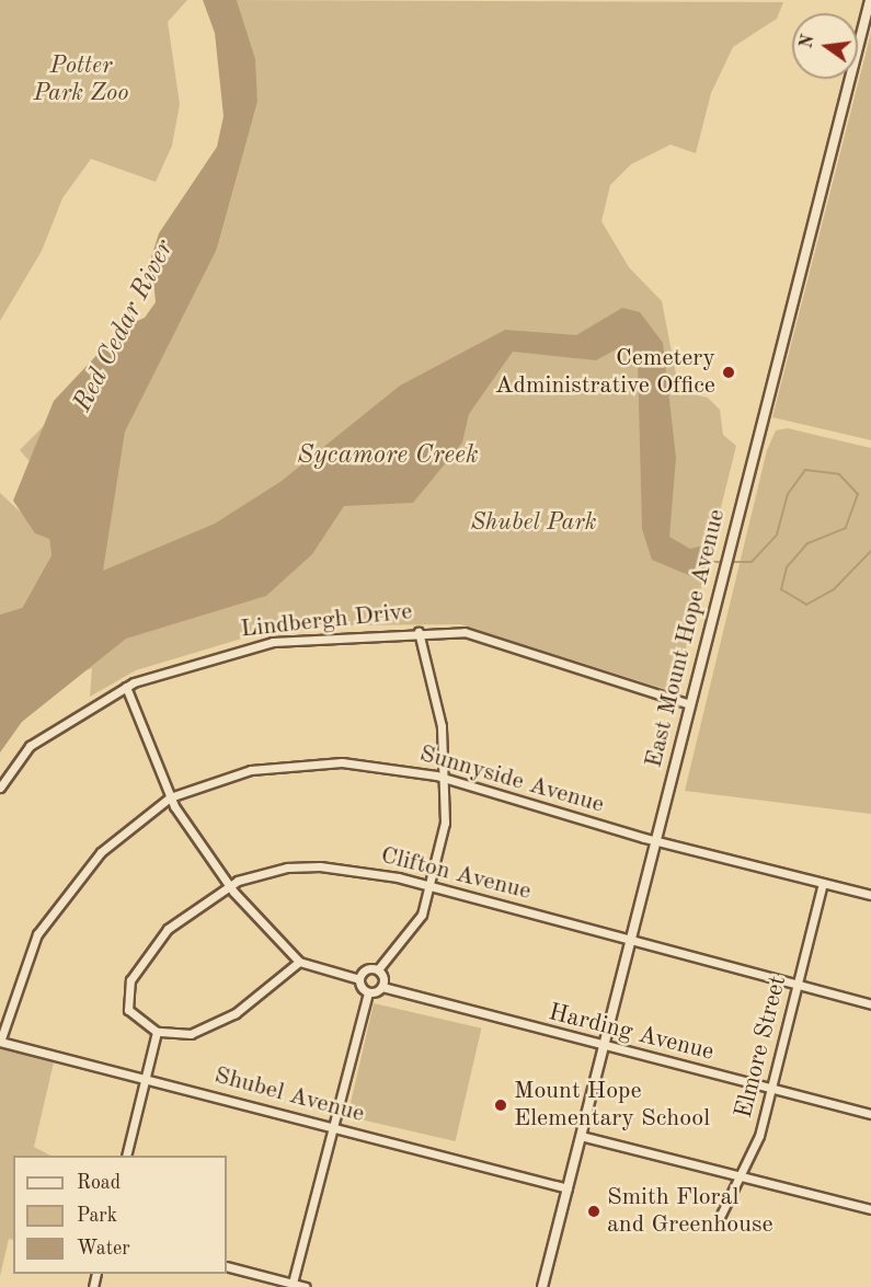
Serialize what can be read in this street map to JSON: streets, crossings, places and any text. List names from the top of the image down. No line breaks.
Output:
{"streets":{"street":["Lindbergh Drive","East Mount Hope Avenue","Sunnyside Avenue","Clifton Avenue","Harding Avenue","Elmore Street","Shubel Avenue"]},"crossings":[["Lindbergh Drive","East Mount Hope Avenue"],["East Mount Hope Avenue","Sunnyside Avenue"],["East Mount Hope Avenue","Clifton Avenue"],["East Mount Hope Avenue","Harding Avenue"],["East Mount Hope Avenue","Shubel Avenue"],["Sunnyside Avenue","Elmore Street"],["Sunnyside Avenue","Shubel Avenue"],["Clifton Avenue","Elmore Street"],["Harding Avenue","Elmore Street"]],"water":["Red Cedar River","Sycamore Creek"],"parks":["Potter Park Zoo","Shubel Park"],"places":["Cemetery Administrative Office","Mount Hope Elementary School","Smith Floral and Greenhouse"],"legend":["Road","Park","Water"],"north":"left"}
